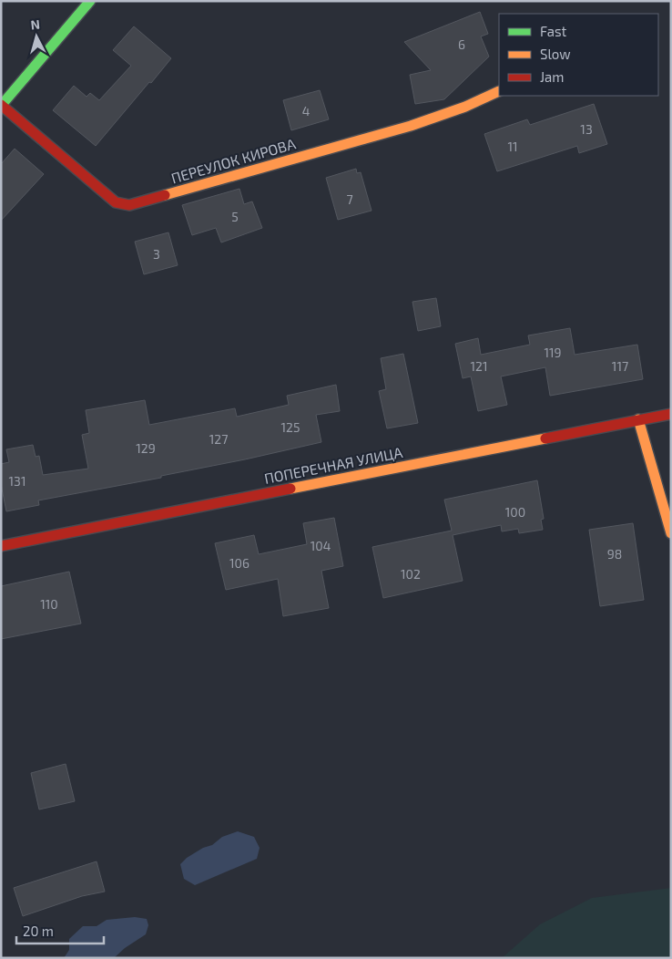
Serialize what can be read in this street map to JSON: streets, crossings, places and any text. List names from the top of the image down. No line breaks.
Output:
{"streets":{"street":["ПЕРЕУЛОК КИРОВА","ПОПЕРЕЧНАЯ УЛИЦА"]},"house_numbers":["6","4","13","11","7","5","3","119","121","117","125","127","129","131","100","104","98","106","102","110"],"legend":["Fast","Slow","Jam"],"scale_bar":"20 m","north":"top"}
